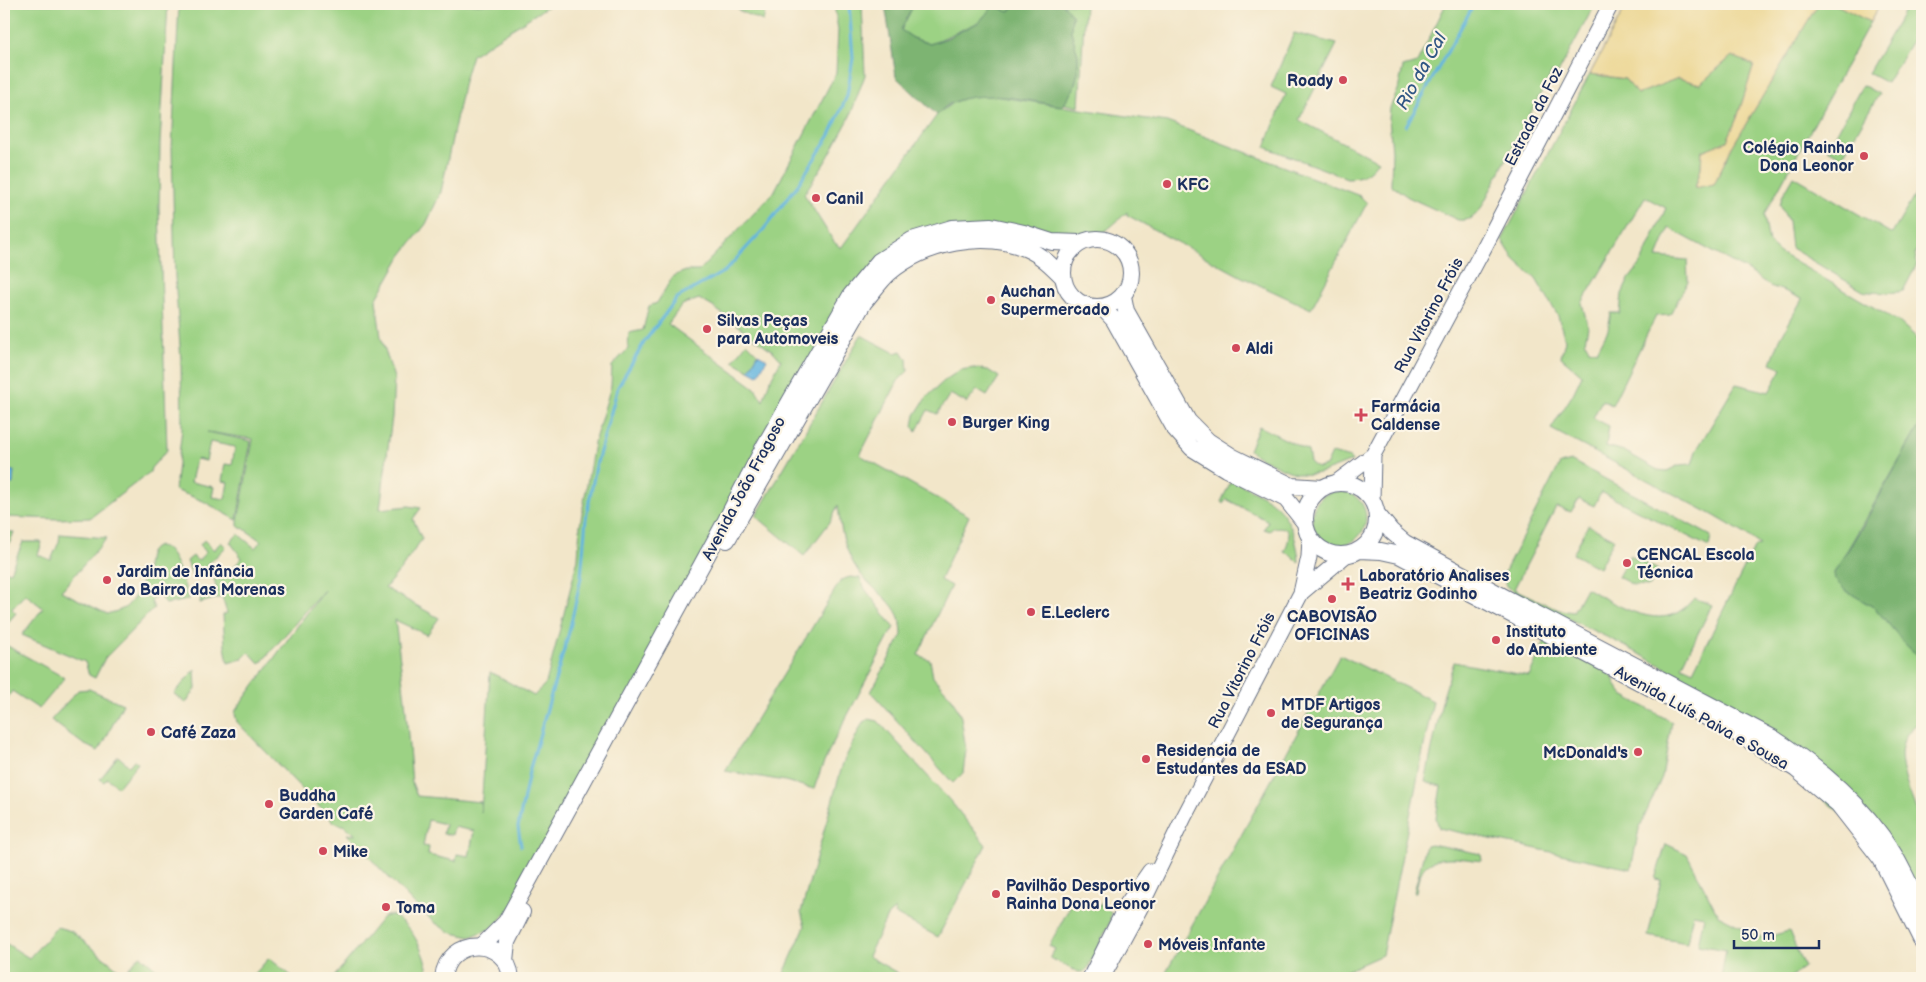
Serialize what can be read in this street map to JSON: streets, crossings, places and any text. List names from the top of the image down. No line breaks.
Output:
{"streets":{"main road":["Estrada da Foz","Rua Vitorino Fróis","Avenida João Fragoso","Avenida Luís Paiva e Sousa"]},"crossings":[["Estrada da Foz","Rua Vitorino Fróis"],["Rua Vitorino Fróis","Avenida Luís Paiva e Sousa"]],"water":["Rio da Cal"],"places":{"other":["Roady","Colégio Rainha Dona Leonor","KFC","Canil","Auchan Supermercado","Silvas Peças para Automoveis","Aldi","Burger King","CENCAL Escola Técnica","Jardim de Infância do Bairro das Morenas","CABOVISÃO OFICINAS","E.Leclerc","Instituto do Ambiente","MTDF Artigos de Segurança","Café Zaza","McDonald's","Residencia de Estudantes da ESAD","Buddha Garden Café","Mike","Pavilhão Desportivo Rainha Dona Leonor","Toma","Móveis Infante"],"health":["Farmácia Caldense","Laboratório Analises Beatriz Godinho"]},"scale_bar":"50 m"}
